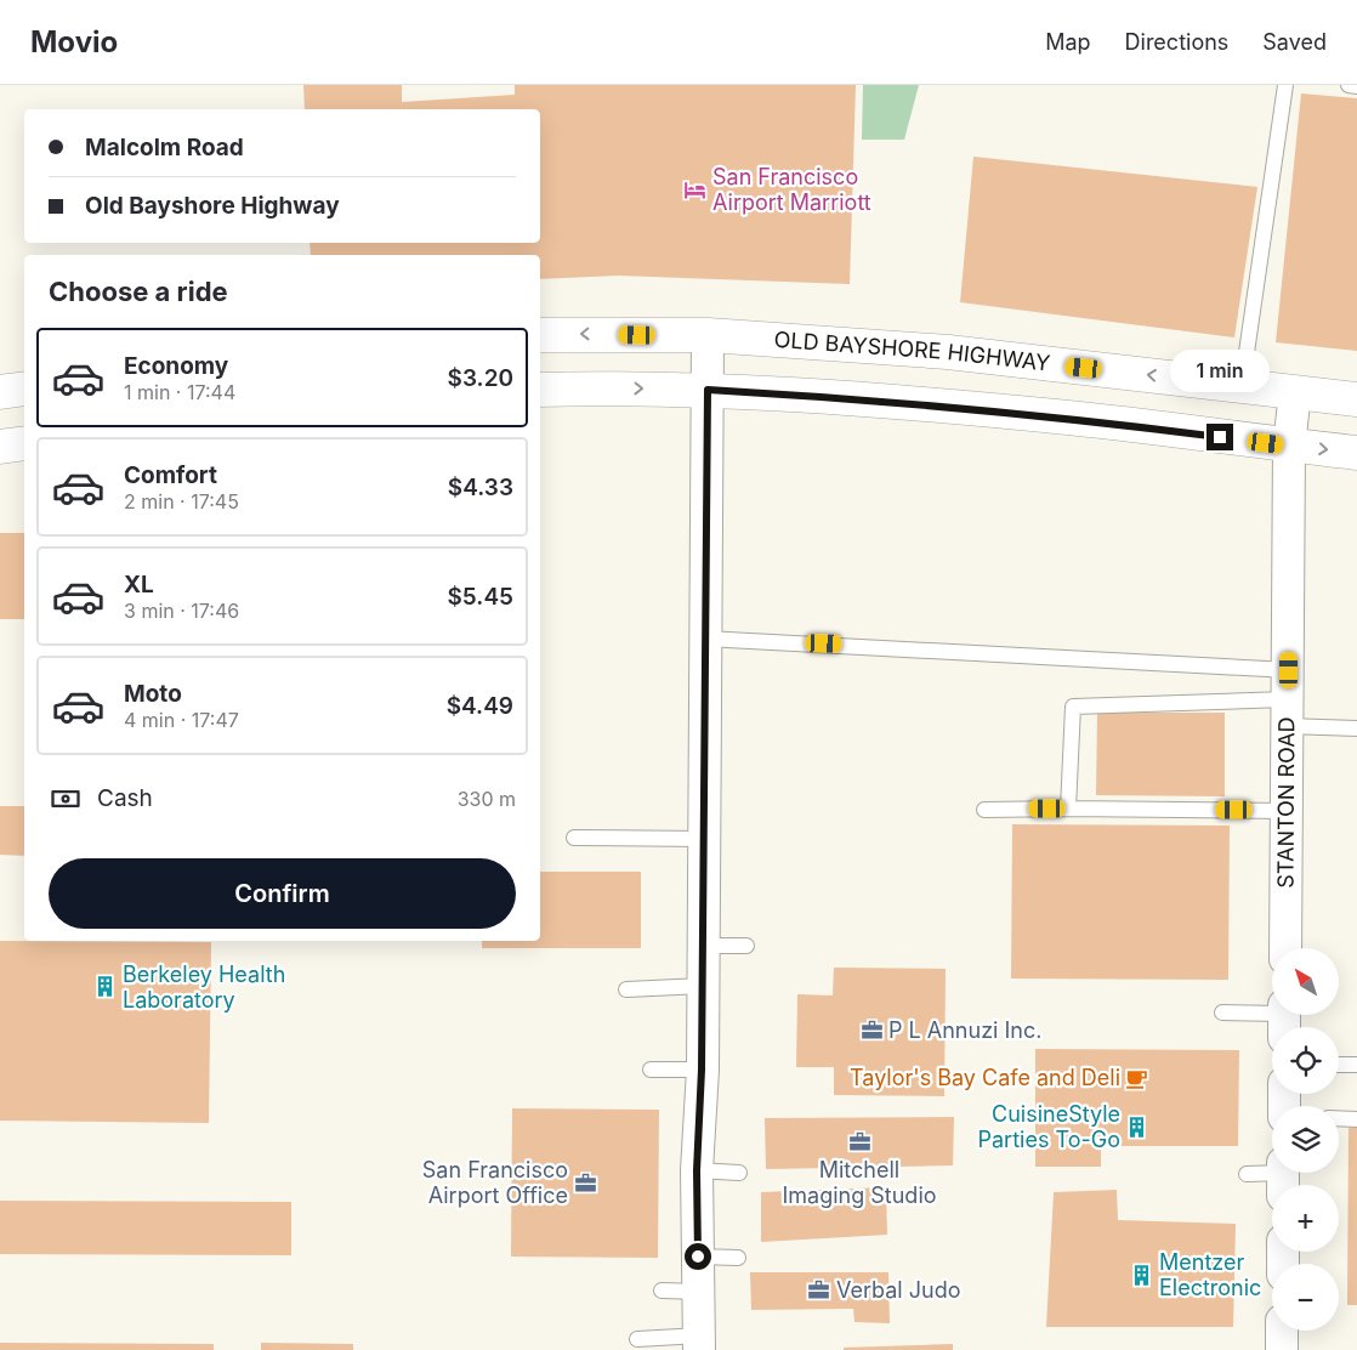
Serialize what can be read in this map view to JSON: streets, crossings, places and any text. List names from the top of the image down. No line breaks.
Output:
{"streets":{"main road":["OLD BAYSHORE HIGHWAY"],"street":["STANTON ROAD"]},"crossings":[["OLD BAYSHORE HIGHWAY","STANTON ROAD"]],"places":{"hotel":["San Francisco Airport Marriott"],"building":["Berkeley Health Laboratory","CuisineStyle Parties To-Go","Mentzer Electronic"],"office":["P L Annuzi Inc.","Mitchell Imaging Studio","San Francisco Airport Office","Verbal Judo"],"cafe":["Taylor's Bay Cafe and Deli"]},"north":"top left","page":{"header":"Movio","nav":["Map","Directions","Saved"],"banner":["Malcolm Road","Old Bayshore Highway"],"heading":"Choose a ride","list":[{"name":"Economy","note":"1 min · 17:44","value":"$3.20"},{"name":"Comfort","note":"2 min · 17:45","value":"$4.33"},{"name":"XL","note":"3 min · 17:46","value":"$5.45"},{"name":"Moto","note":"4 min · 17:47","value":"$4.49"}],"bubble":"1 min","pay":["Cash","330 m"],"buttons":"Confirm","map_buttons":["+","−"]}}
